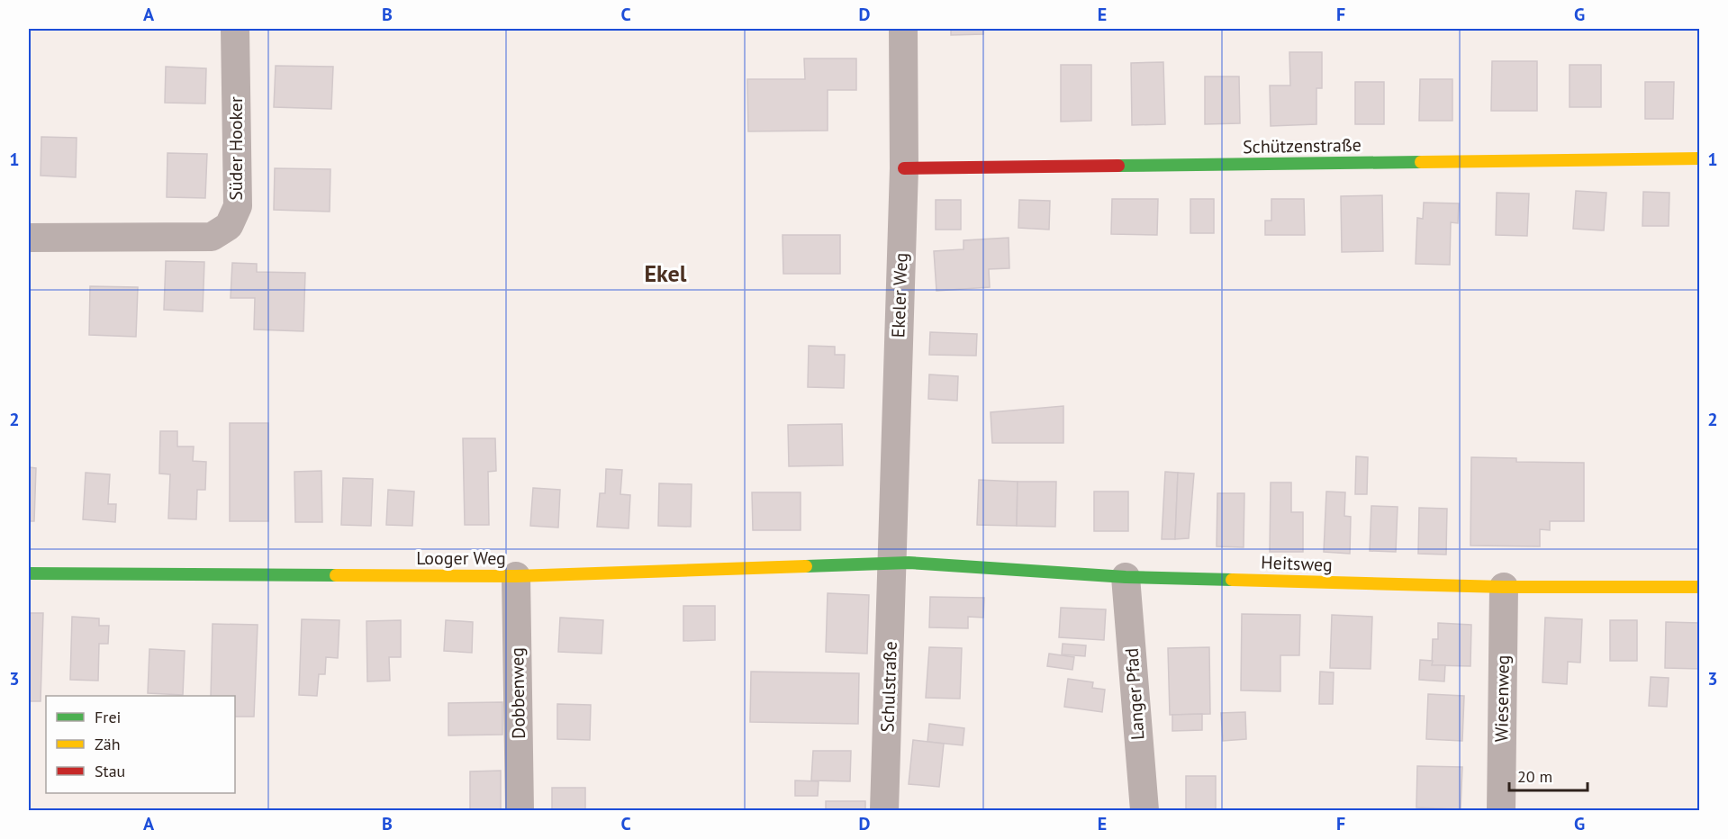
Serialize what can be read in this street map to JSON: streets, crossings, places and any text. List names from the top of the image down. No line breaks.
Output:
{"streets":{"street":["Schützenstraße","Süder Hooker","Ekeler Weg","Looger Weg","Heitsweg","Schulstraße","Dobbenweg","Langer Pfad","Wiesenweg"]},"crossings":[["Schützenstraße","Ekeler Weg"],["Ekeler Weg","Looger Weg"],["Ekeler Weg","Heitsweg"],["Ekeler Weg","Schulstraße"],["Looger Weg","Heitsweg"],["Looger Weg","Schulstraße"],["Looger Weg","Dobbenweg"],["Heitsweg","Schulstraße"],["Heitsweg","Langer Pfad"],["Heitsweg","Wiesenweg"]],"districts":["Ekel"],"legend":["Frei","Zäh","Stau"],"scale_bar":"20 m","grid":{"columns":["A","B","C","D","E","F","G"],"rows":["1","2","3"]}}
